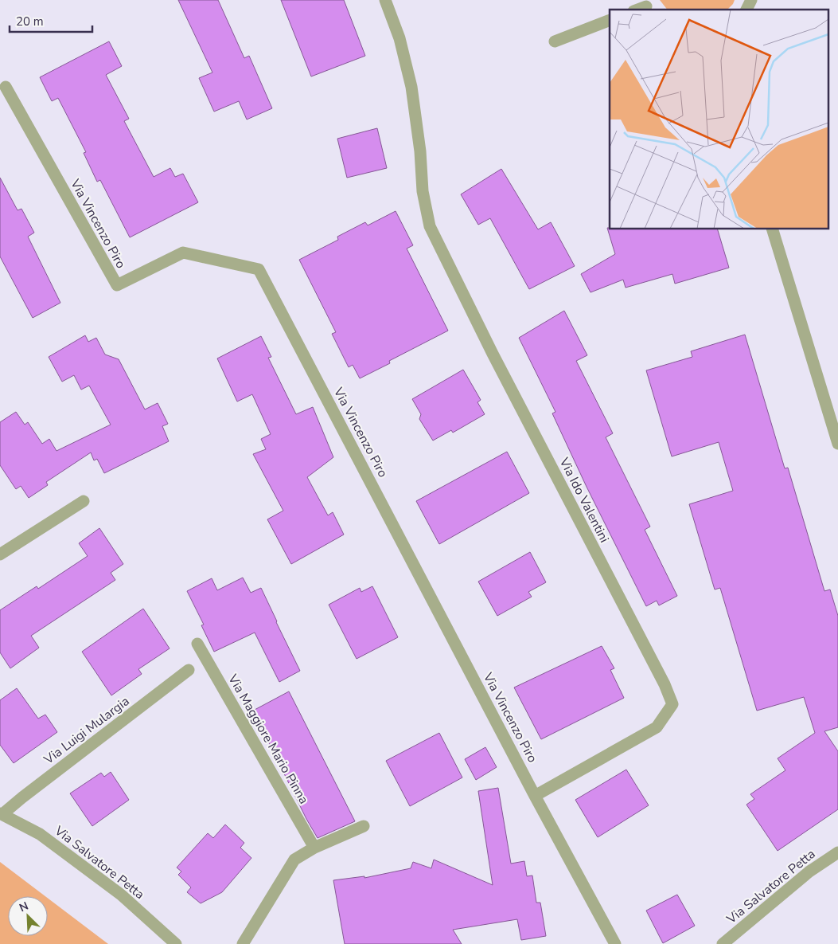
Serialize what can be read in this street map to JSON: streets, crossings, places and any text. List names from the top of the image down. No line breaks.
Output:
{"streets":{"street":["Via Vincenzo Piro","Via Ido Valentini","Via Luigi Mulargia","Via Maggiore Mario Pinna","Via Salvatore Petta"]},"crossings":[["Via Vincenzo Piro","Via Ido Valentini"],["Via Luigi Mulargia","Via Salvatore Petta"]],"scale_bar":"20 m","north":"top left"}
